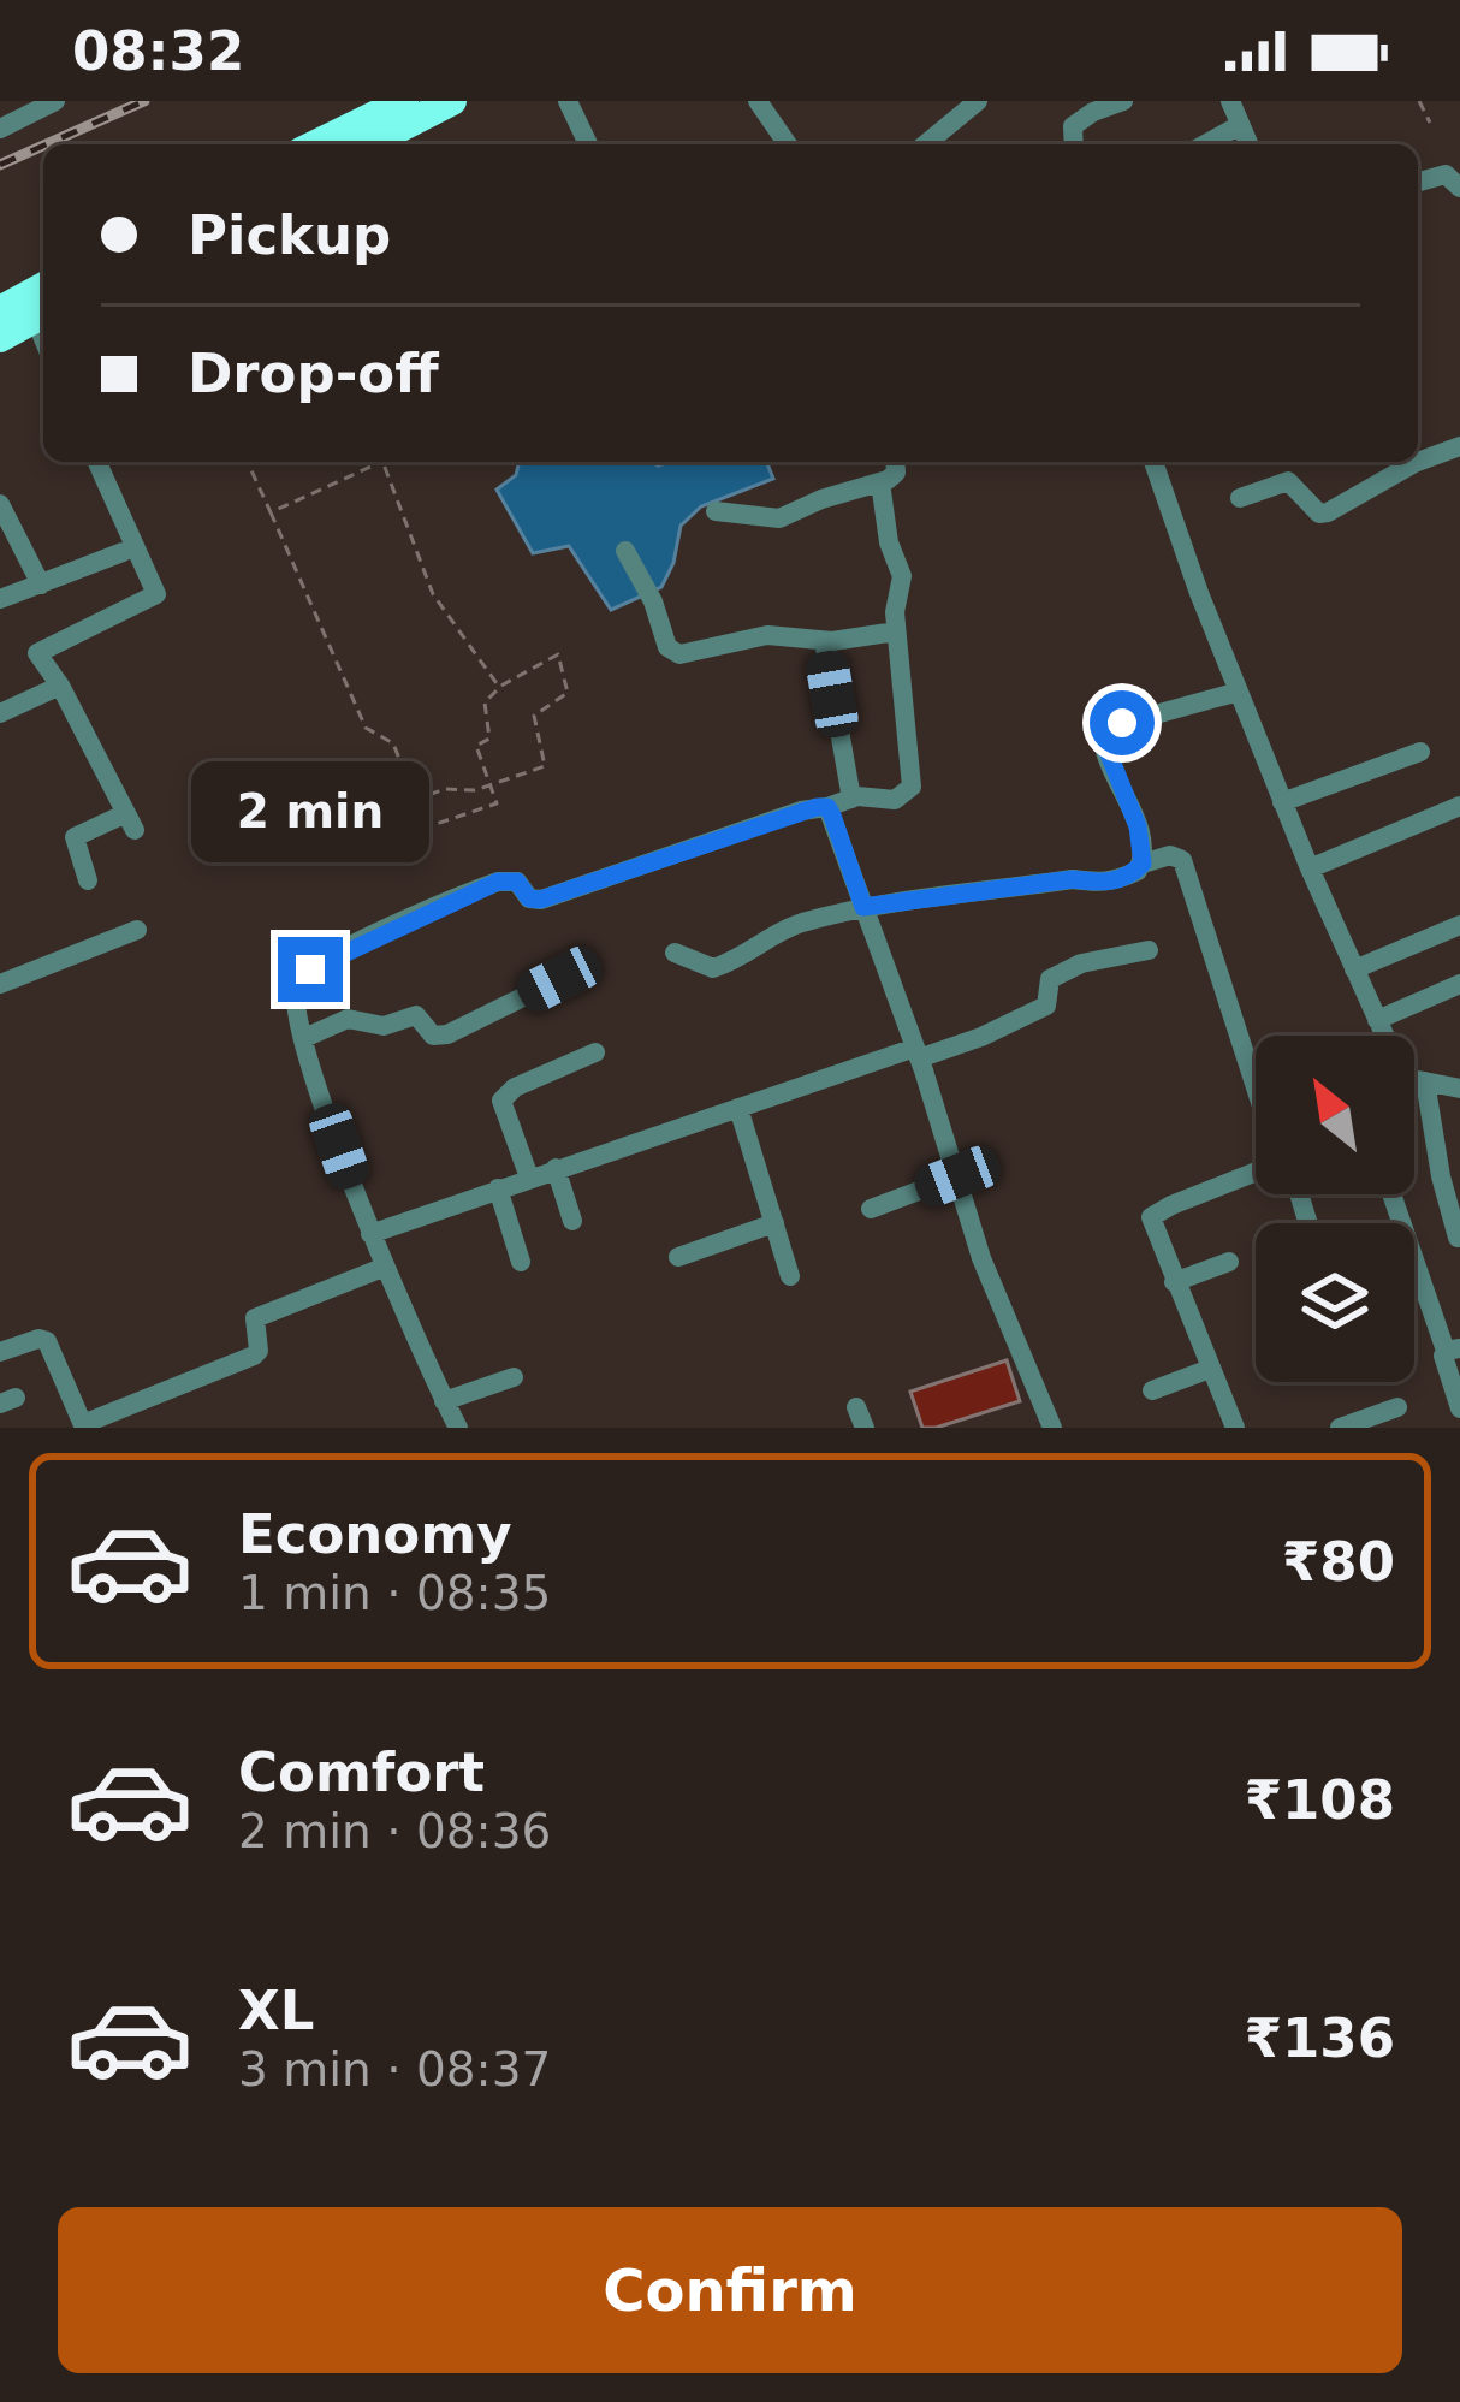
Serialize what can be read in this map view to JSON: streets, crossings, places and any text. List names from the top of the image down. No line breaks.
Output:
{"north":"top left","page":{"status":"08:32","banner":["Pickup","Drop-off"],"bubble":"2 min","list":[{"name":"Economy","note":"1 min · 08:35","value":"₹80"},{"name":"Comfort","note":"2 min · 08:36","value":"₹108"},{"name":"XL","note":"3 min · 08:37","value":"₹136"}],"buttons":"Confirm"}}
